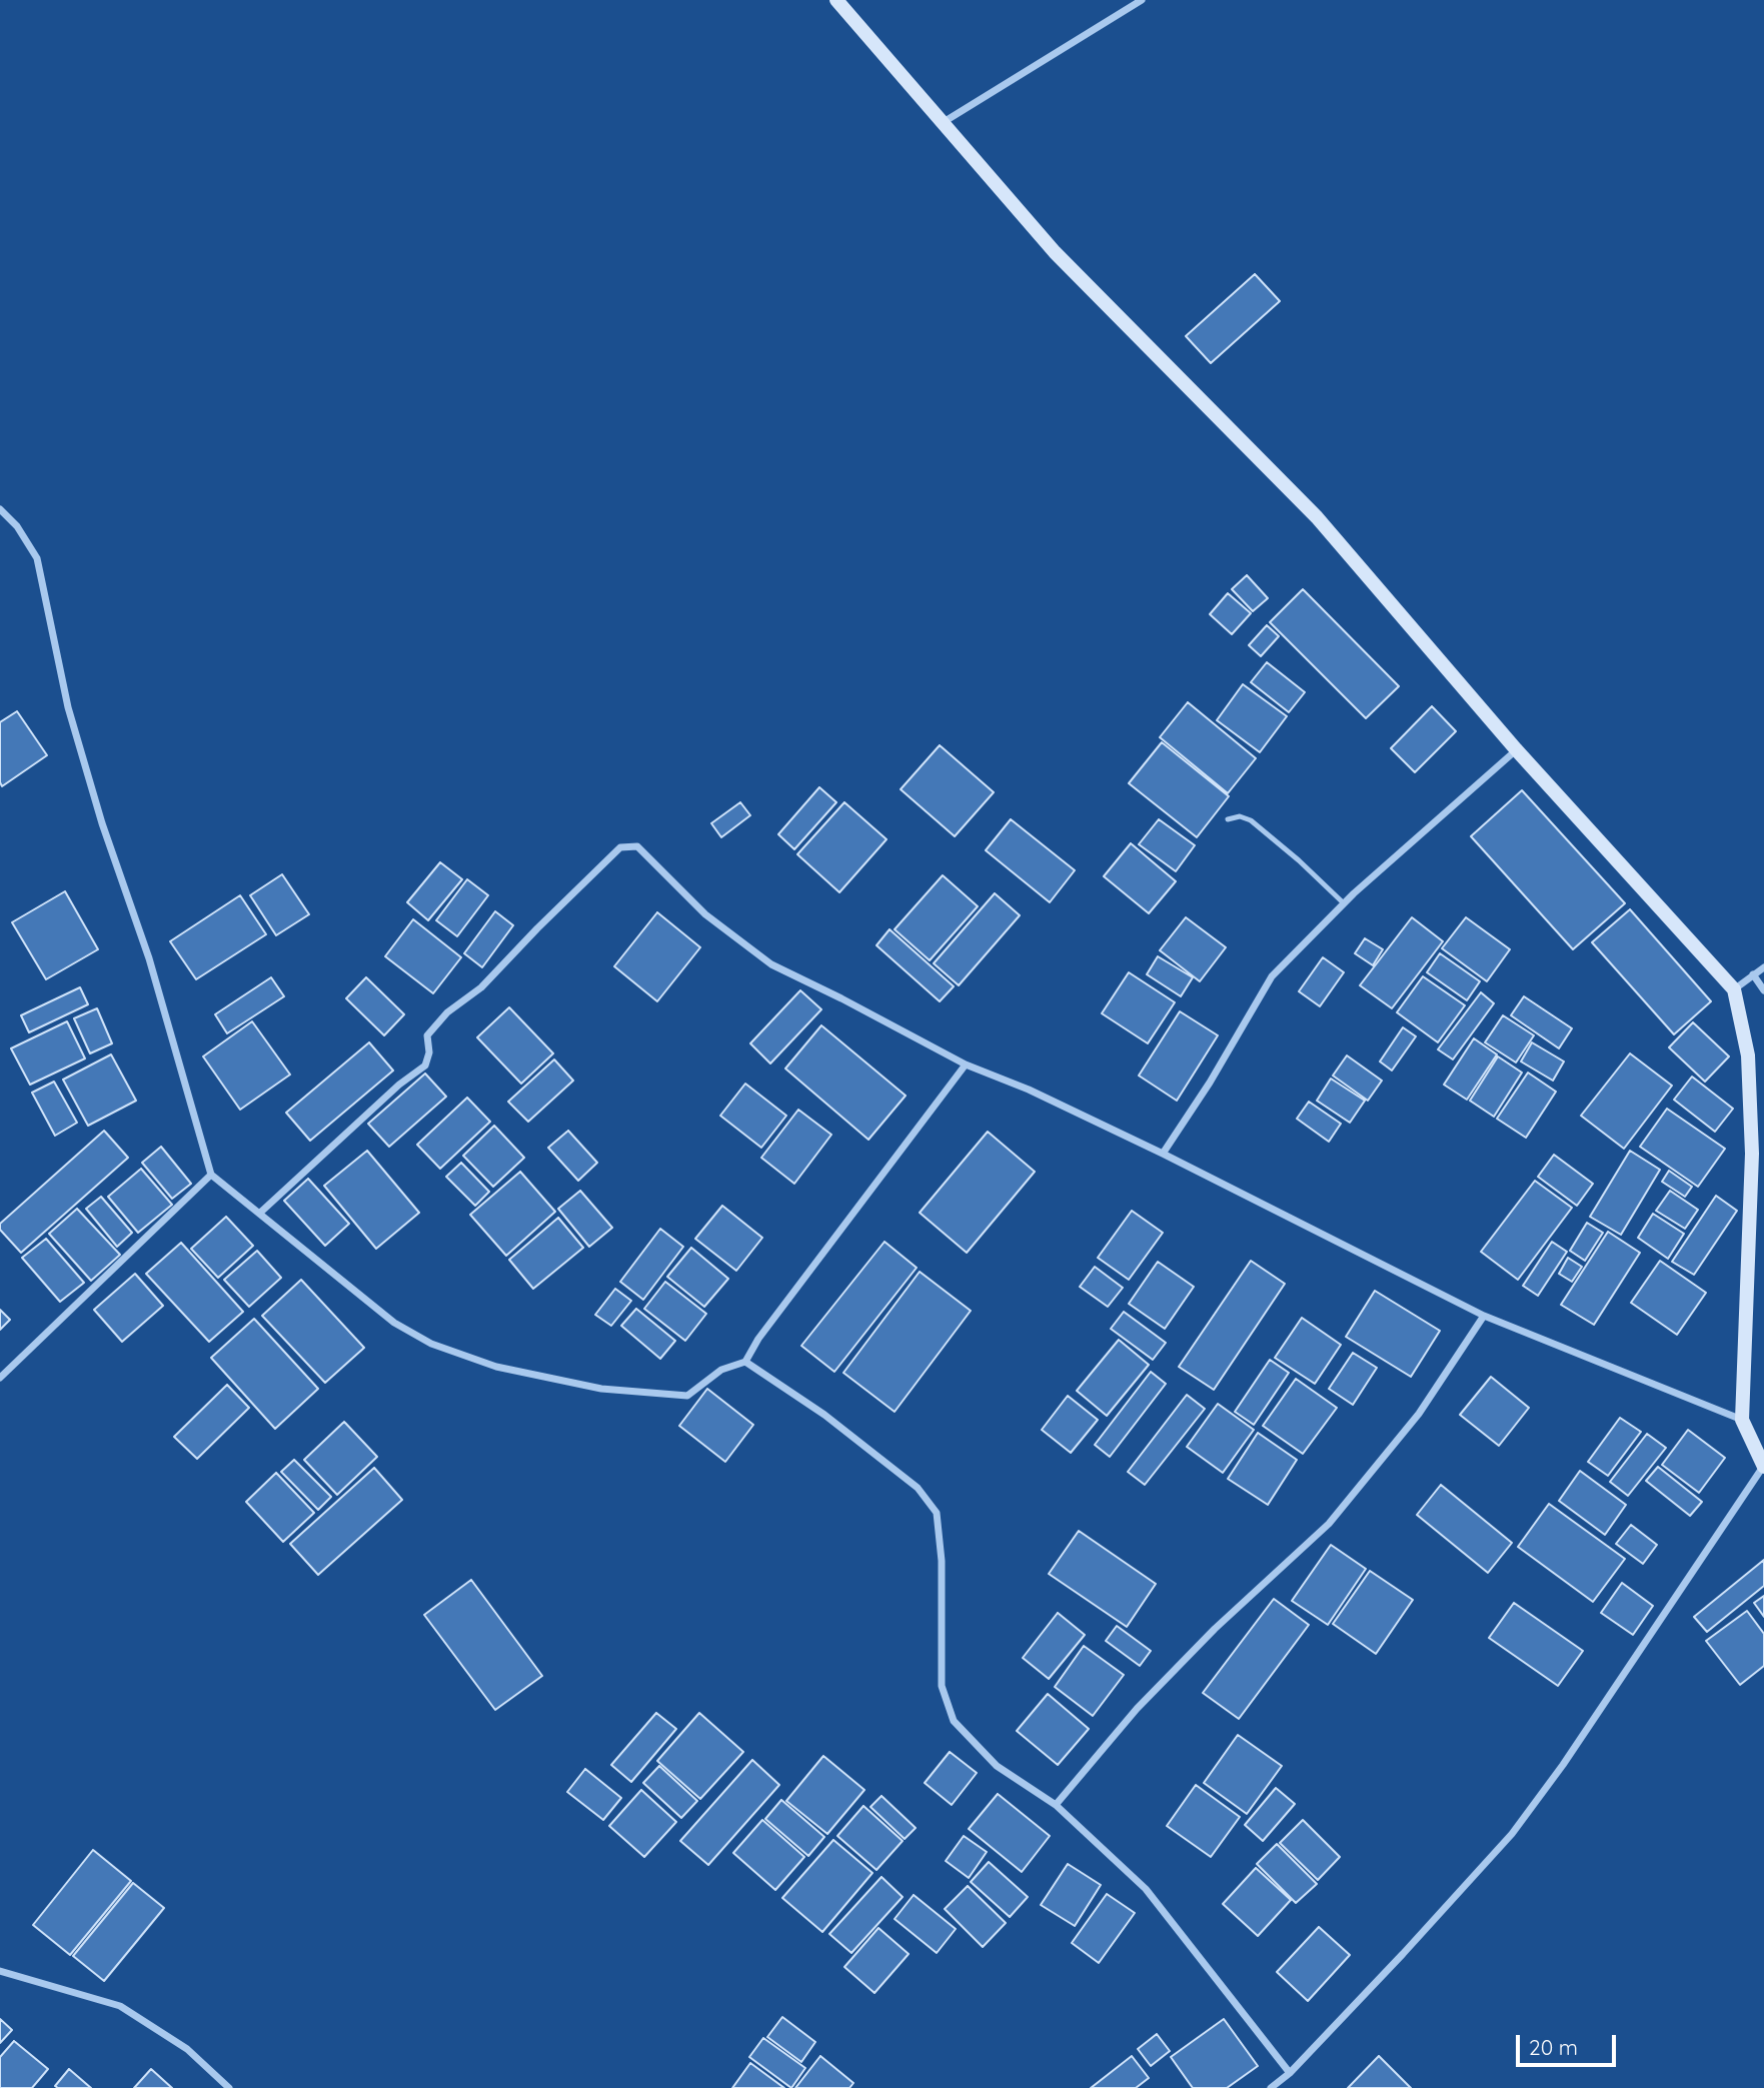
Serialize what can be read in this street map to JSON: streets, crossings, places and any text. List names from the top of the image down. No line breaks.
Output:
{"scale_bar":"20 m"}
